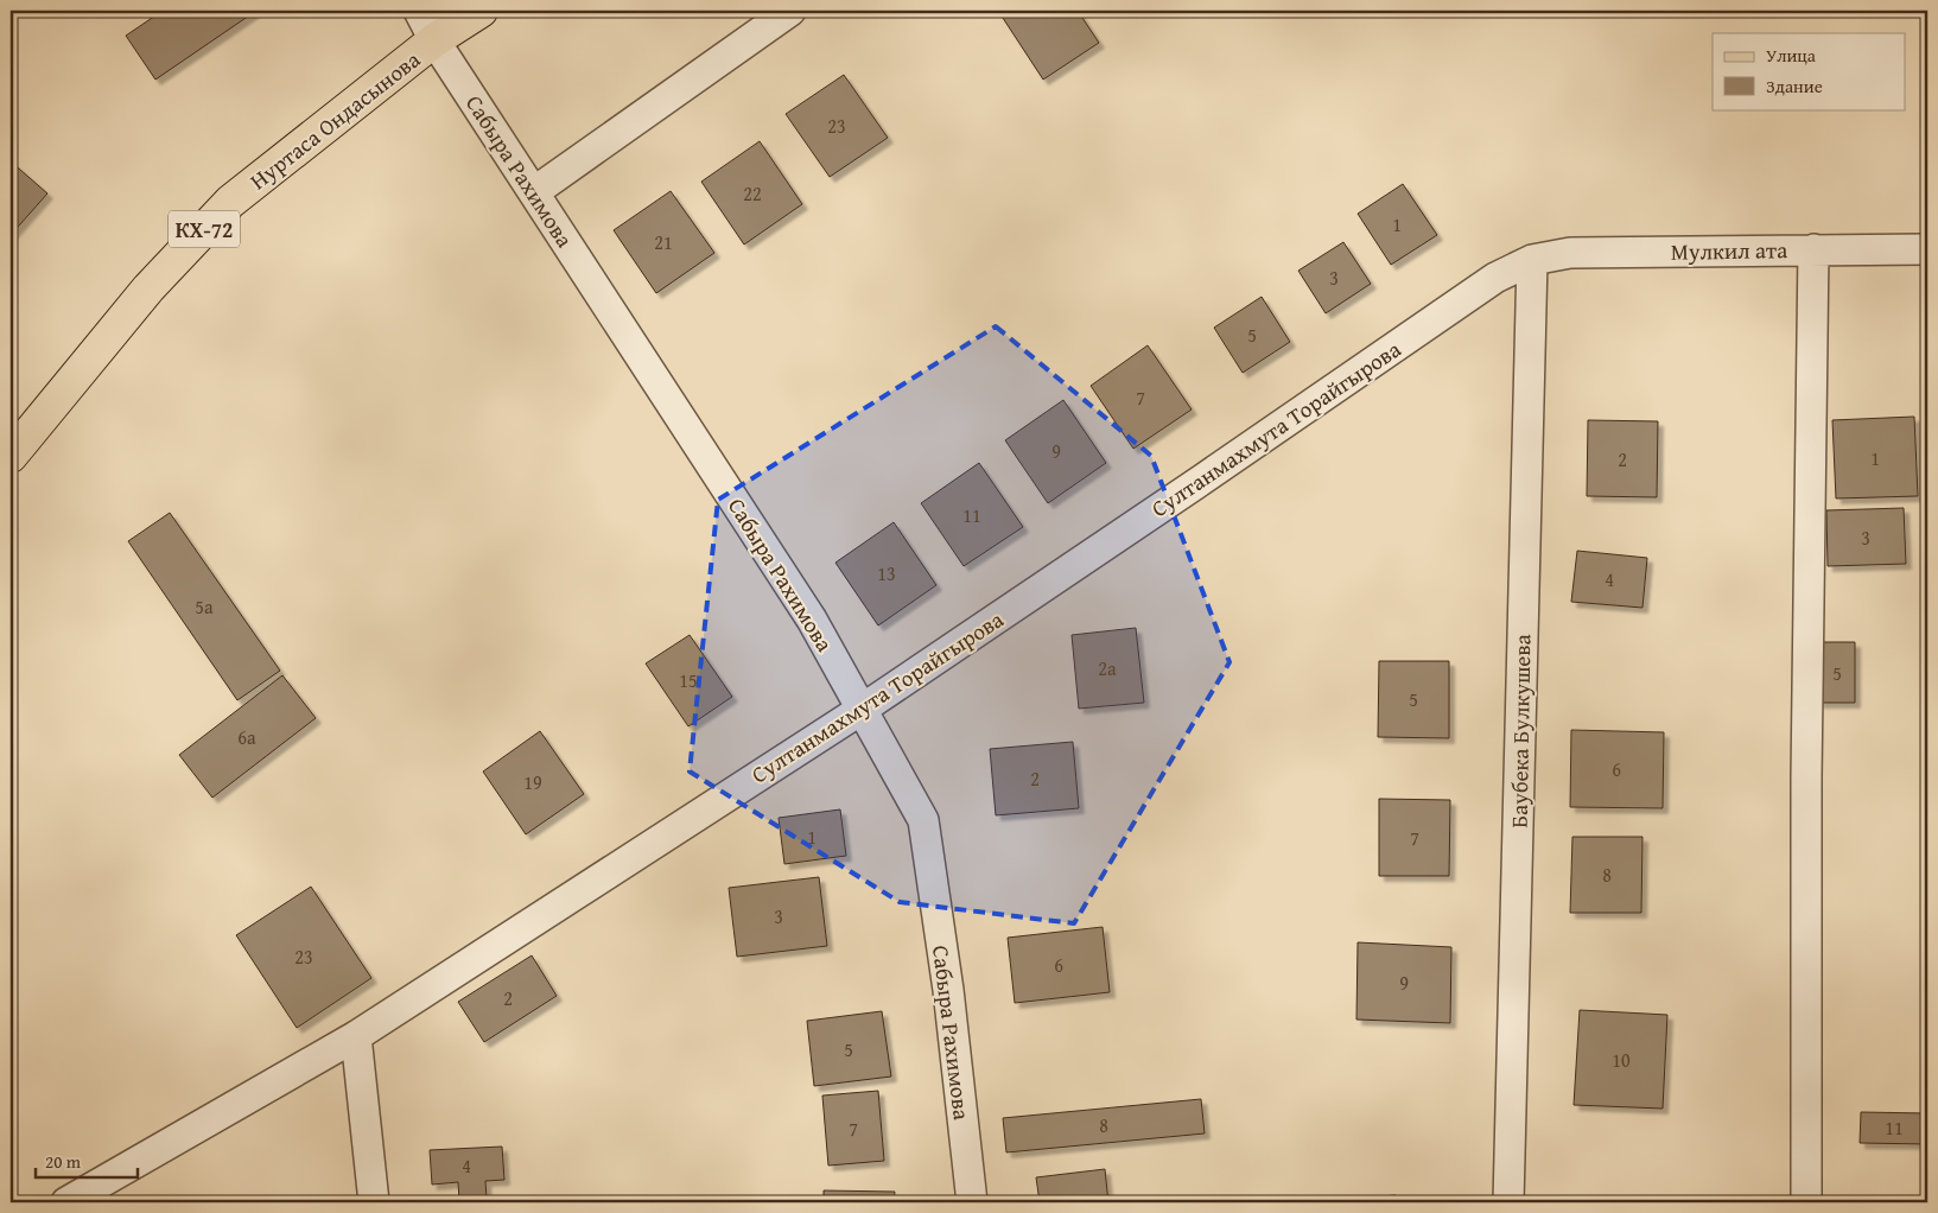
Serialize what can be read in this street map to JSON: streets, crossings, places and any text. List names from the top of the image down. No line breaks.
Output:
{"streets":{"main road":["Нуртаса Ондасынова","КХ-72"],"street":["Сабыра Рахимова","Мулкил ата","Султанмахмута Торайгырова","Баубека Булкушева"]},"crossings":[["Нуртаса Ондасынова","Сабыра Рахимова"],["Сабыра Рахимова","Султанмахмута Торайгырова"],["Мулкил ата","Султанмахмута Торайгырова"],["Мулкил ата","Баубека Булкушева"],["Султанмахмута Торайгырова","Баубека Булкушева"]],"house_numbers":["23","22","1","21","3","5","7","9","1","2","11","3","13","4","5а","2а","5","15","5","6а","6","2","19","1","7","8","3","23","6","9","2","5","10","8","11","7","4"],"legend":["Улица","Здание"],"scale_bar":"20 m"}
